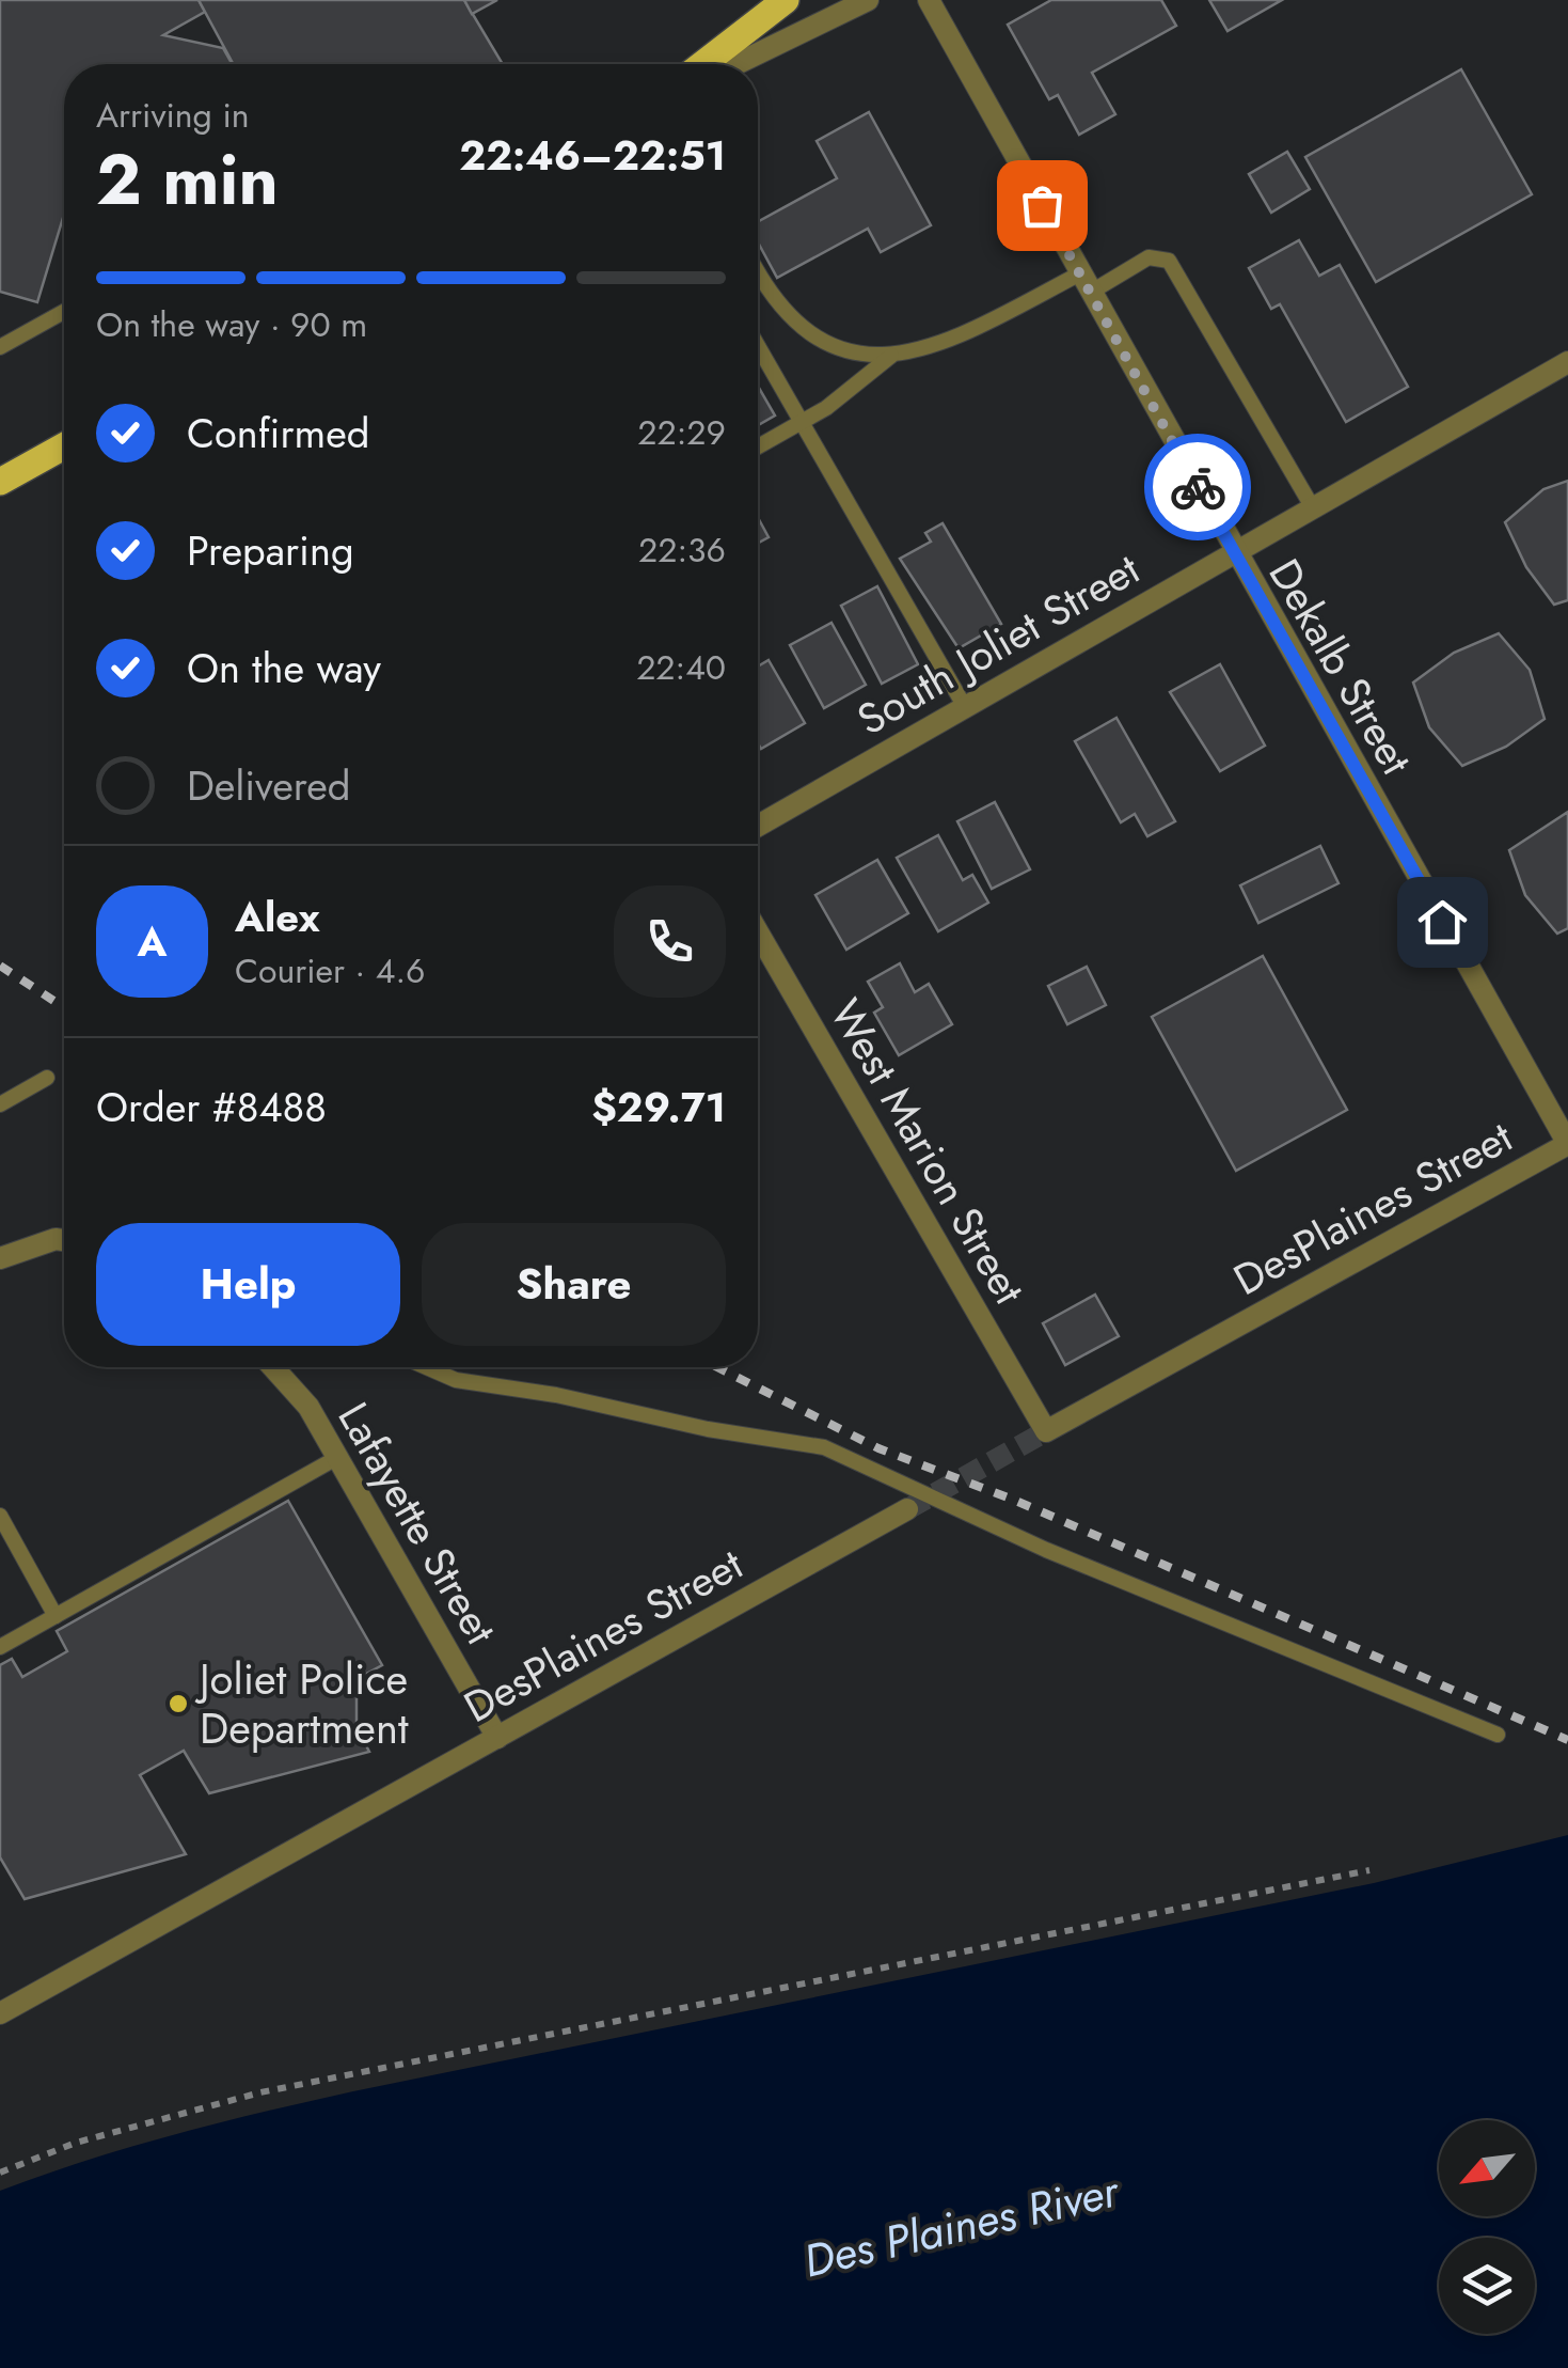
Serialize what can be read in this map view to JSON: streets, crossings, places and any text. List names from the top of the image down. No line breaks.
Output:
{"streets":{"street":["South Joliet Street","Dekalb Street","West Marion Street","DesPlaines Street","Lafayette Street"]},"crossings":[["South Joliet Street","Dekalb Street"],["Dekalb Street","DesPlaines Street"],["West Marion Street","DesPlaines Street"],["DesPlaines Street","Lafayette Street"]],"water":["Des Plaines River"],"places":["Joliet Police Department"],"north":"bottom left","page":{"heading":["2 min","Arriving in","22:46–22:51"],"panel":["Alex","Courier · 4.6","Order #8488","$29.71"],"bar":"On the way · 90 m","list":[["Confirmed","22:29"],["Preparing","22:36"],["On the way","22:40"],"Delivered"],"round":"A","buttons":["Help","Share"]}}
